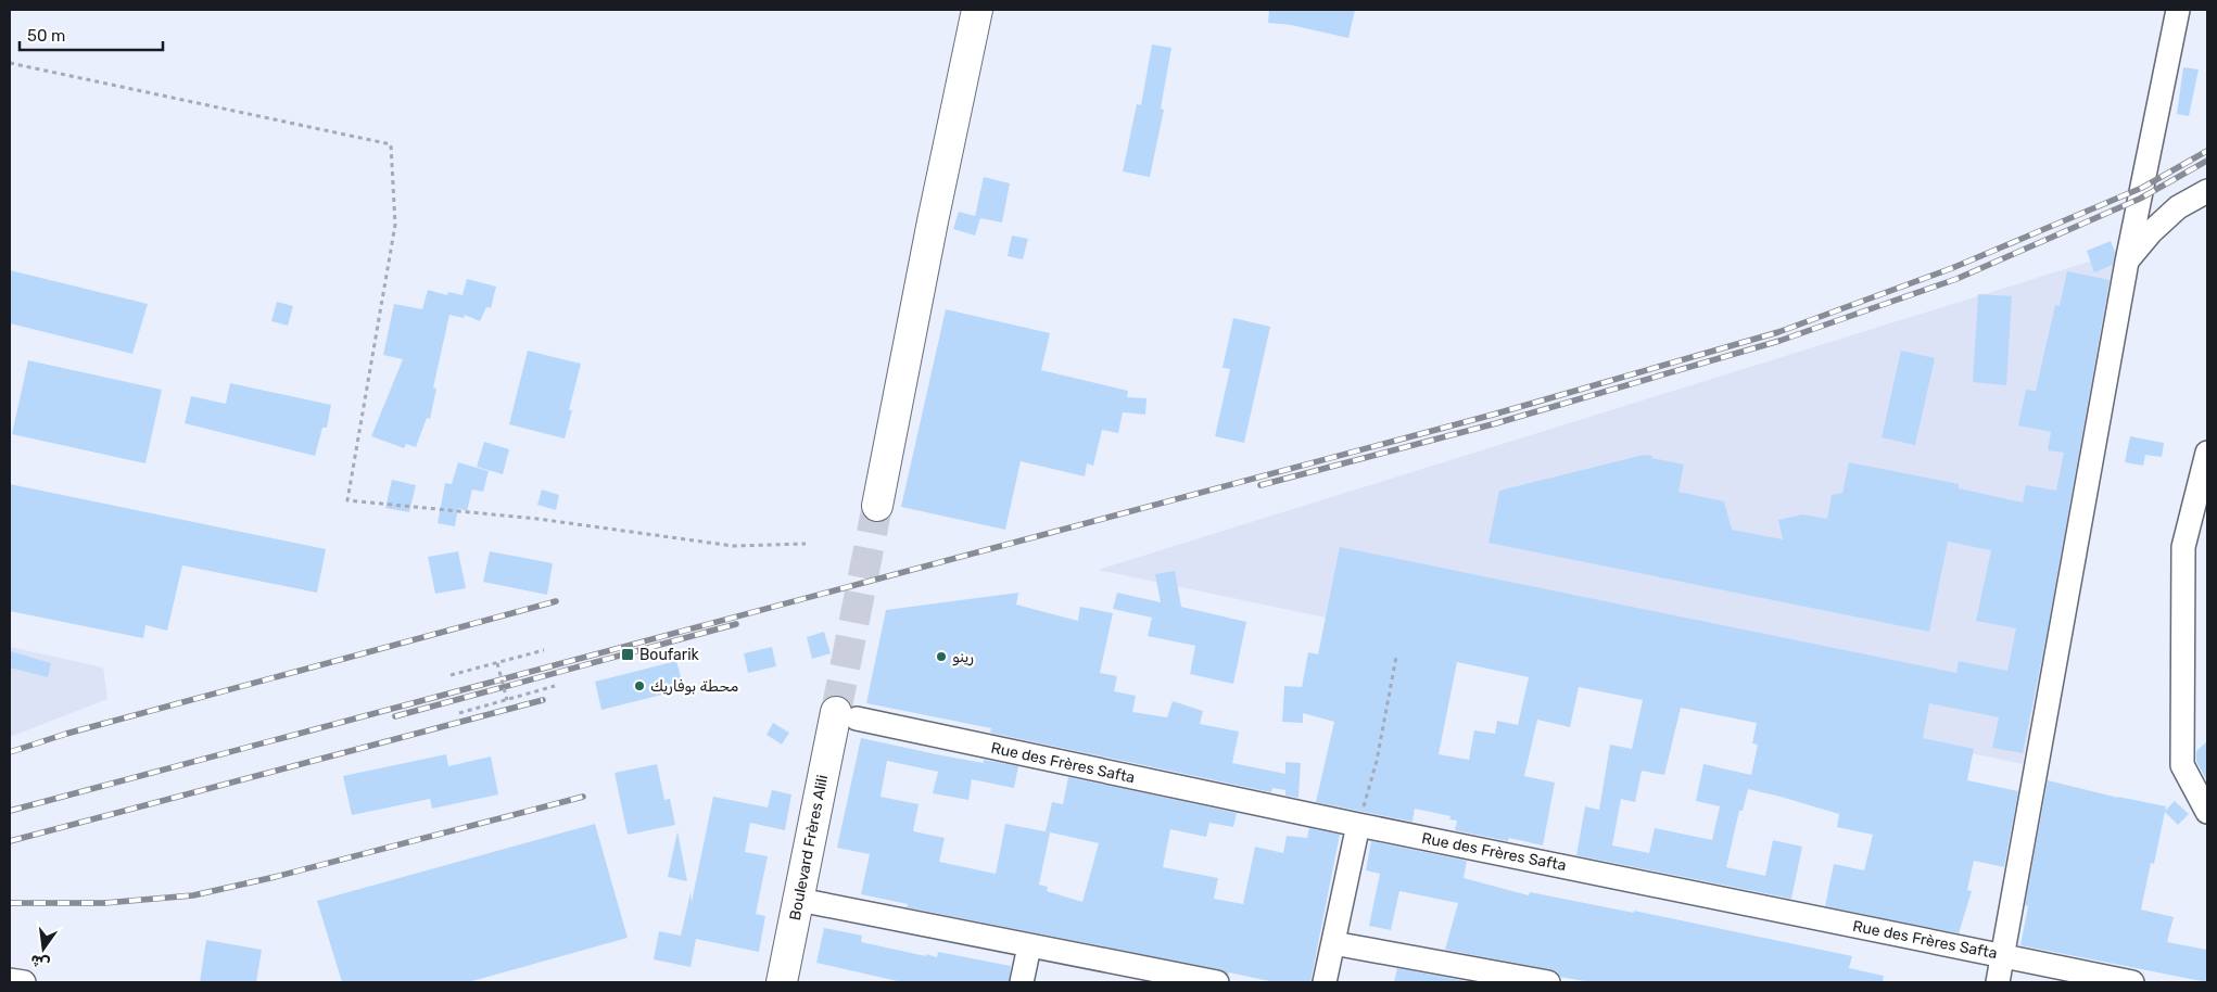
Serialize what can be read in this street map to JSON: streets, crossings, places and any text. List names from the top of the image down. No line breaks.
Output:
{"streets":{"main road":["Boulevard Frères Alili"],"street":["Rue des Frères Safta"]},"crossings":[["Rue des Frères Safta","Boulevard Frères Alili"]],"places":{"transit":["Boufarik"],"other":["رينو","محطة بوفاريك"]},"scale_bar":"50 m","north":"bottom"}
